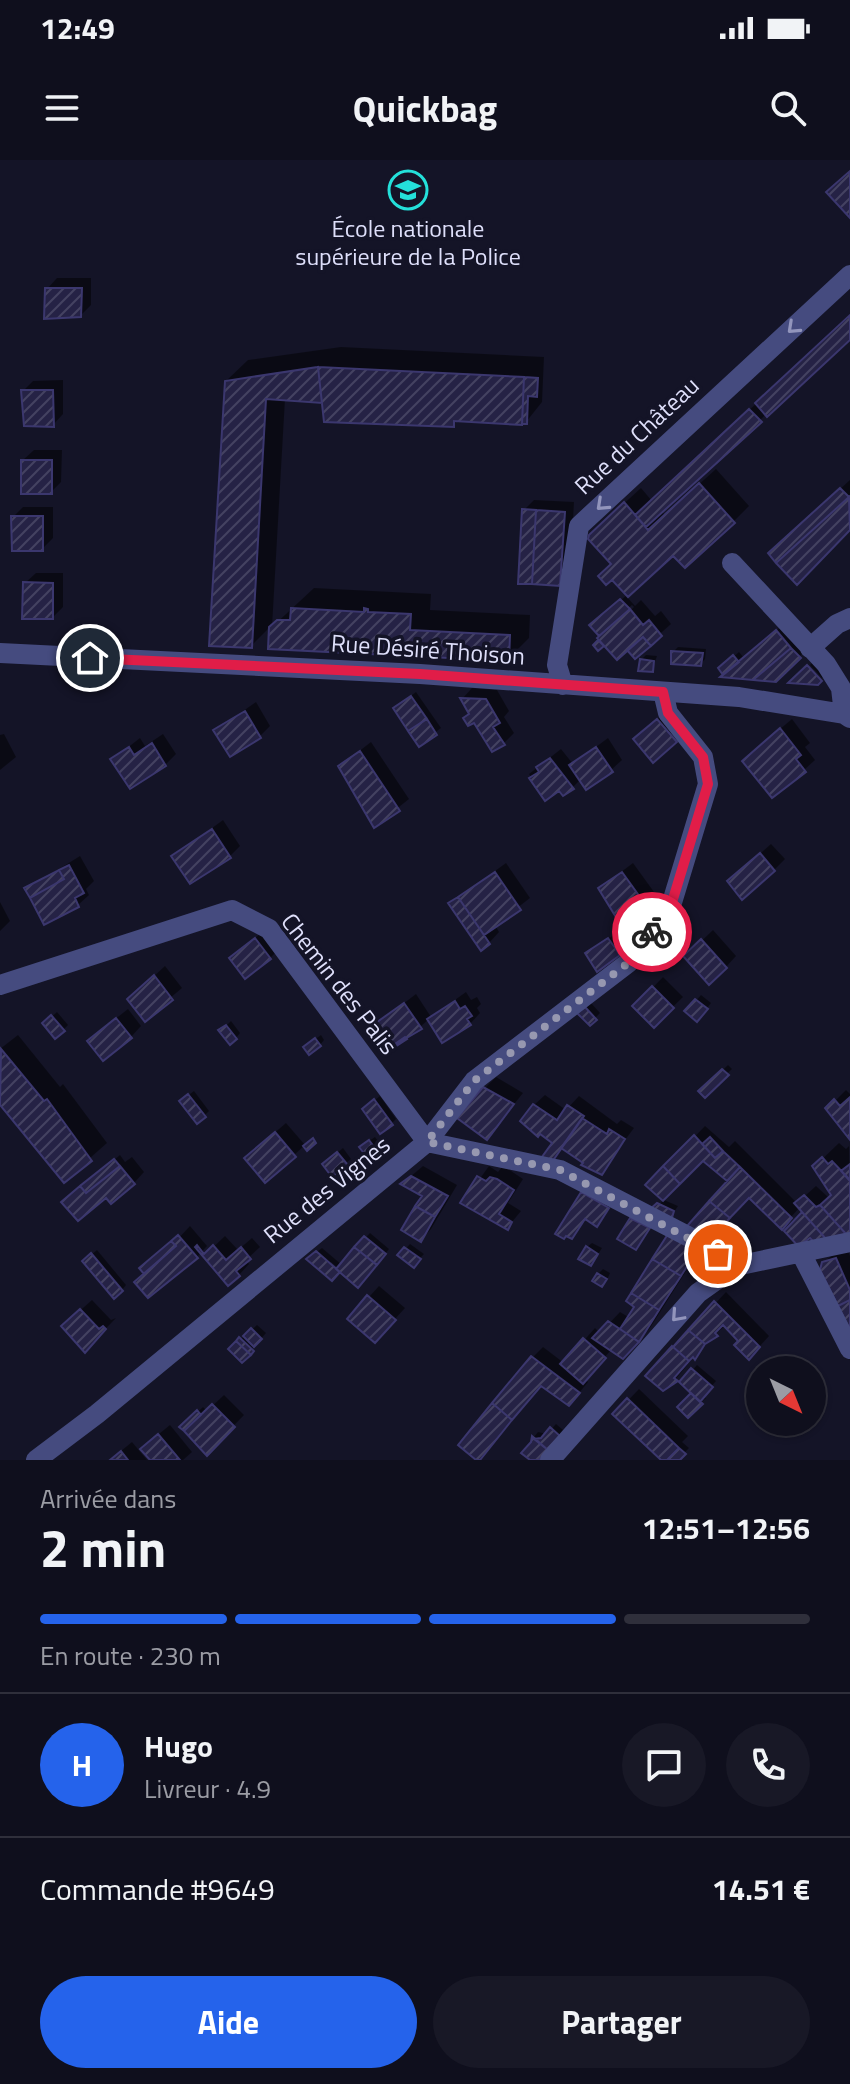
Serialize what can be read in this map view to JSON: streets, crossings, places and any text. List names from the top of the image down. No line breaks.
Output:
{"streets":{"street":["Rue du Château","Rue Désiré Thoison","Chemin des Palis","Rue des Vignes"]},"crossings":[["Rue du Château","Rue Désiré Thoison"],["Chemin des Palis","Rue des Vignes"]],"one_way":["Rue du Château"],"places":{"school or university":["École nationale supérieure de la Police"]},"north":"bottom right","page":{"status":"12:49","header":"Quickbag","heading":["2 min","Arrivée dans","12:51–12:56"],"panel":["Hugo","Livreur · 4.9","Commande #9649","14.51 €"],"bar":"En route · 230 m","round":"H","buttons":["Aide","Partager"]}}
